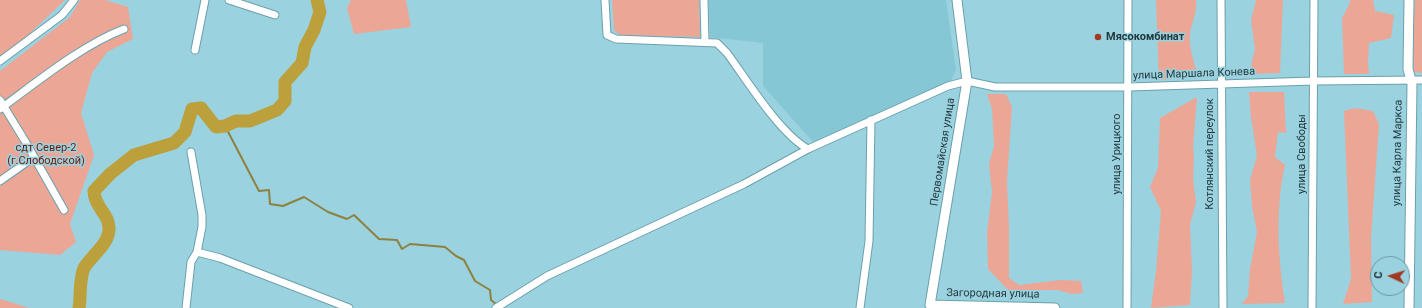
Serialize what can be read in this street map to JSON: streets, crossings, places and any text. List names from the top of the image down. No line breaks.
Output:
{"streets":{"street":["улица Маршала Конева","Первомайская улица","улица Карла Маркса","улица Урицкого","Котлянский переулок","улица Свободы","Загородная улица"]},"crossings":[["улица Маршала Конева","Первомайская улица"],["улица Маршала Конева","улица Карла Маркса"],["улица Маршала Конева","улица Урицкого"],["улица Маршала Конева","Котлянский переулок"],["улица Маршала Конева","улица Свободы"],["Первомайская улица","Загородная улица"]],"parks":["сдт Север-2 (г.Слободской)"],"places":["Мясокомбинат"],"north":"left"}
